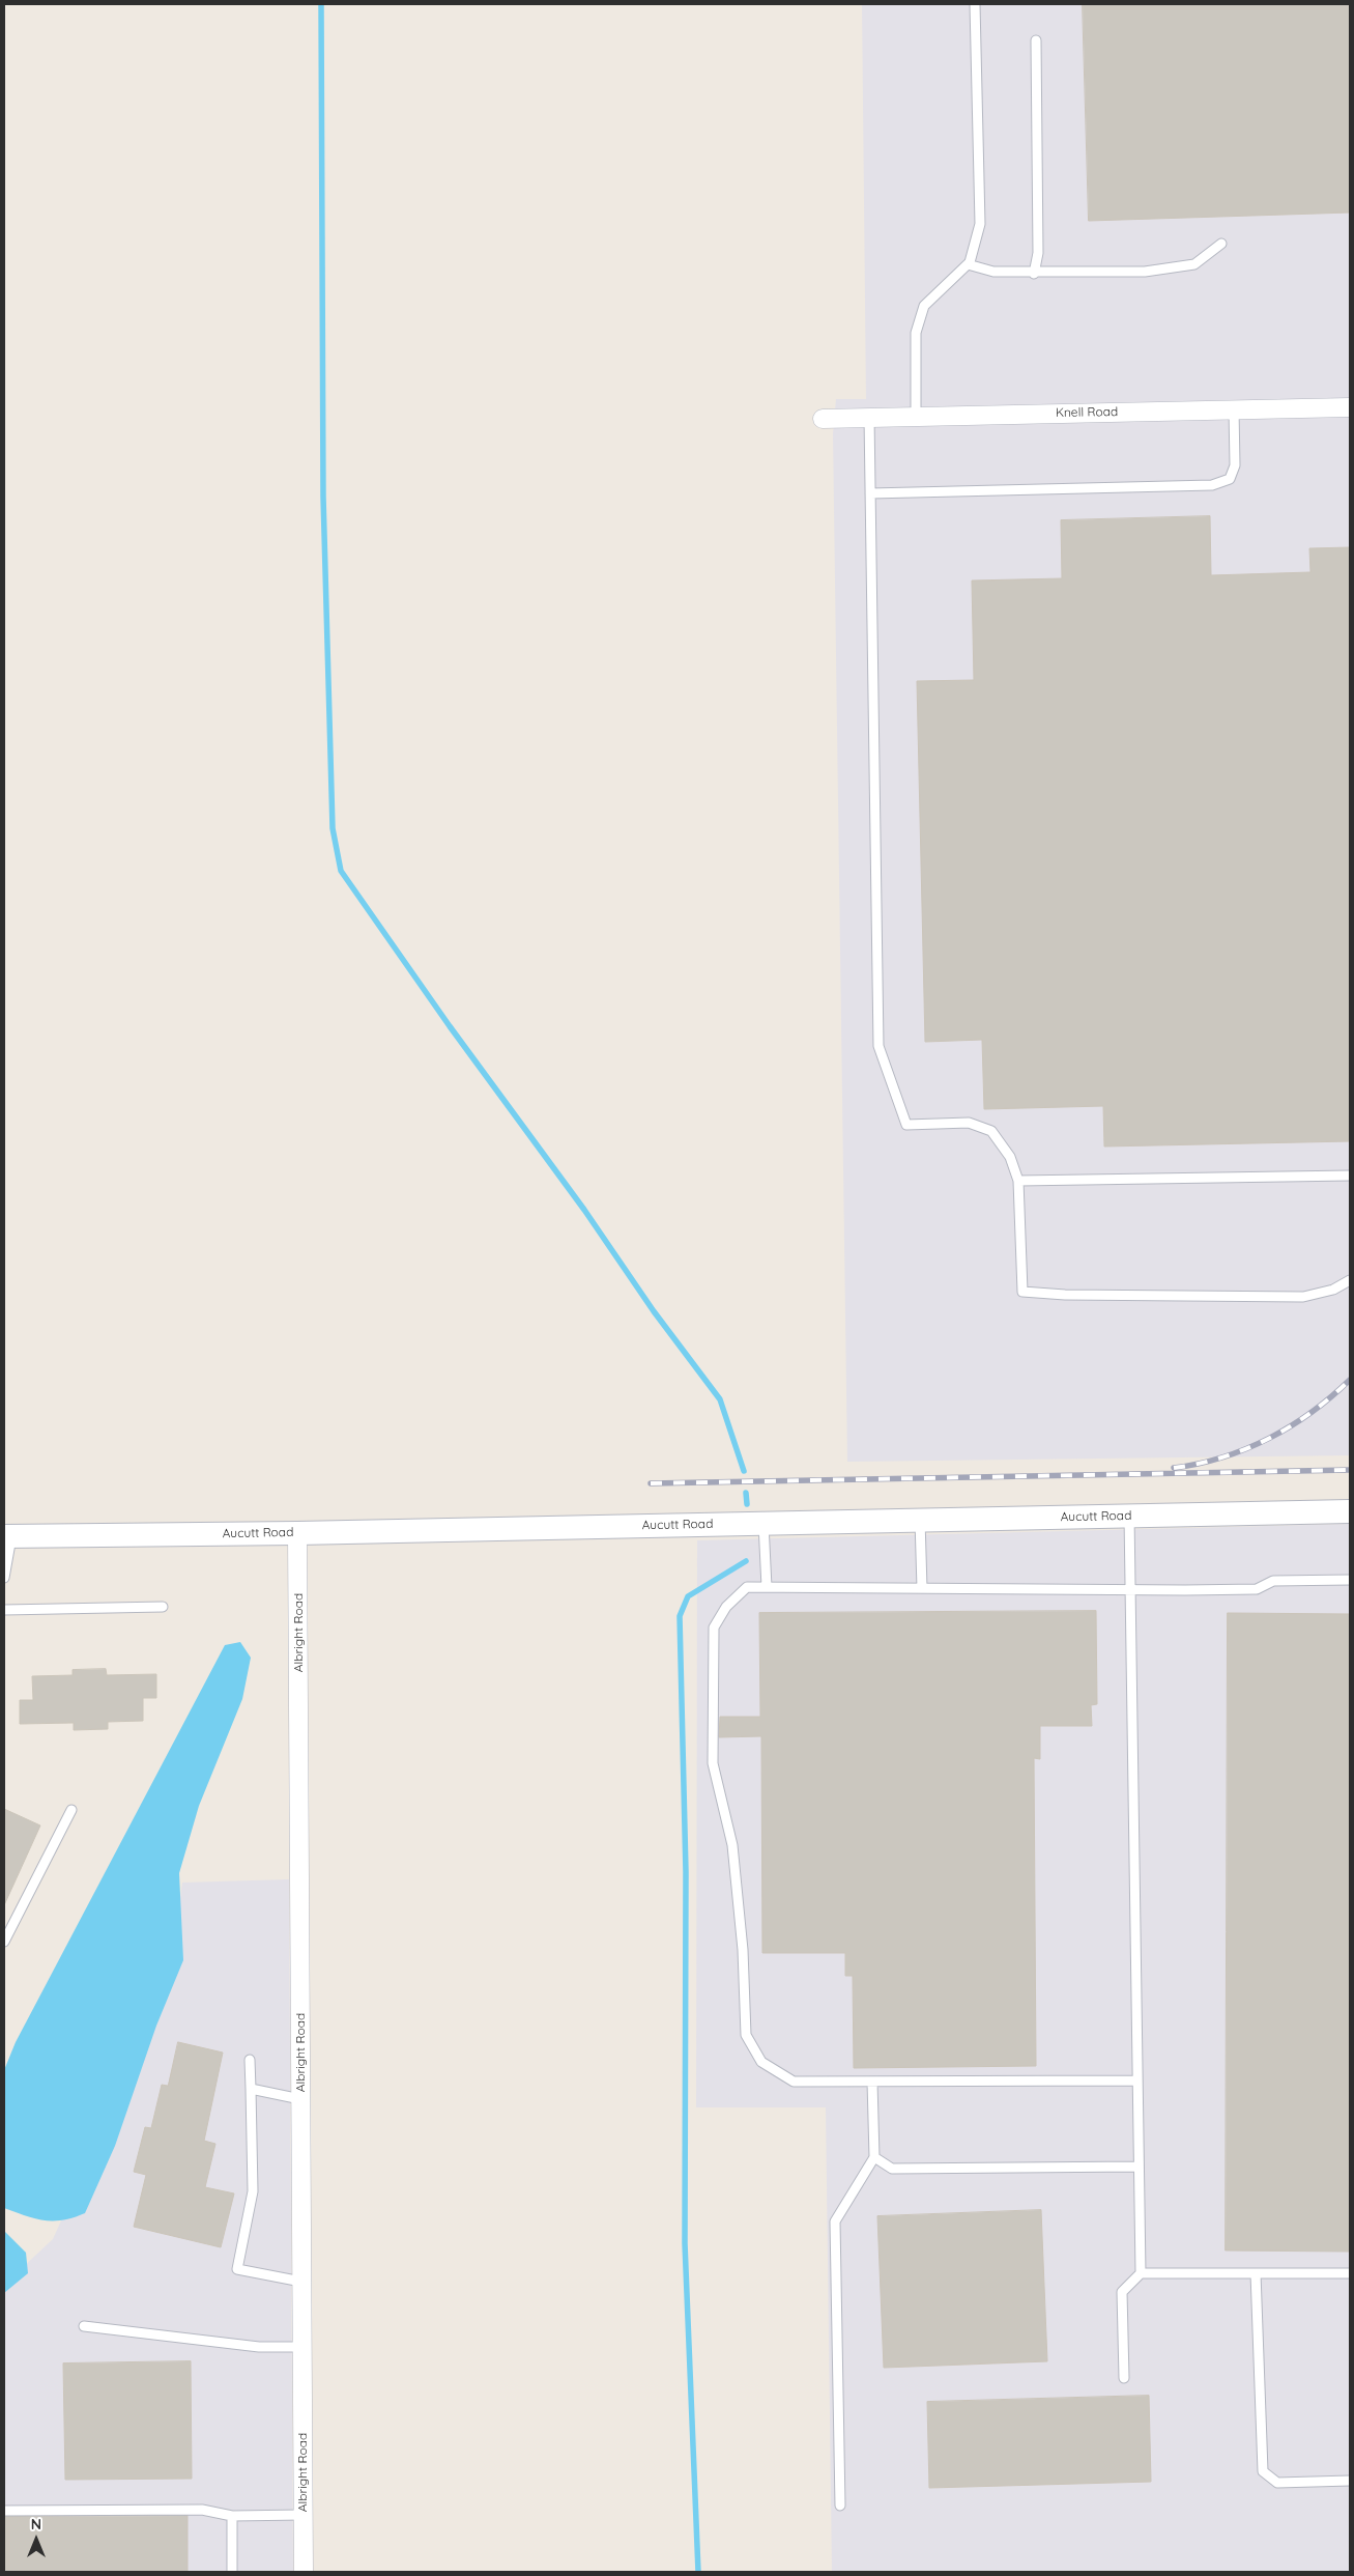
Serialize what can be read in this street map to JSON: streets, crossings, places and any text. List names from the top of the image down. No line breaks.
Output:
{"streets":{"street":["Knell Road","Aucutt Road","Albright Road"]},"crossings":[["Aucutt Road","Albright Road"]],"north":"top"}
